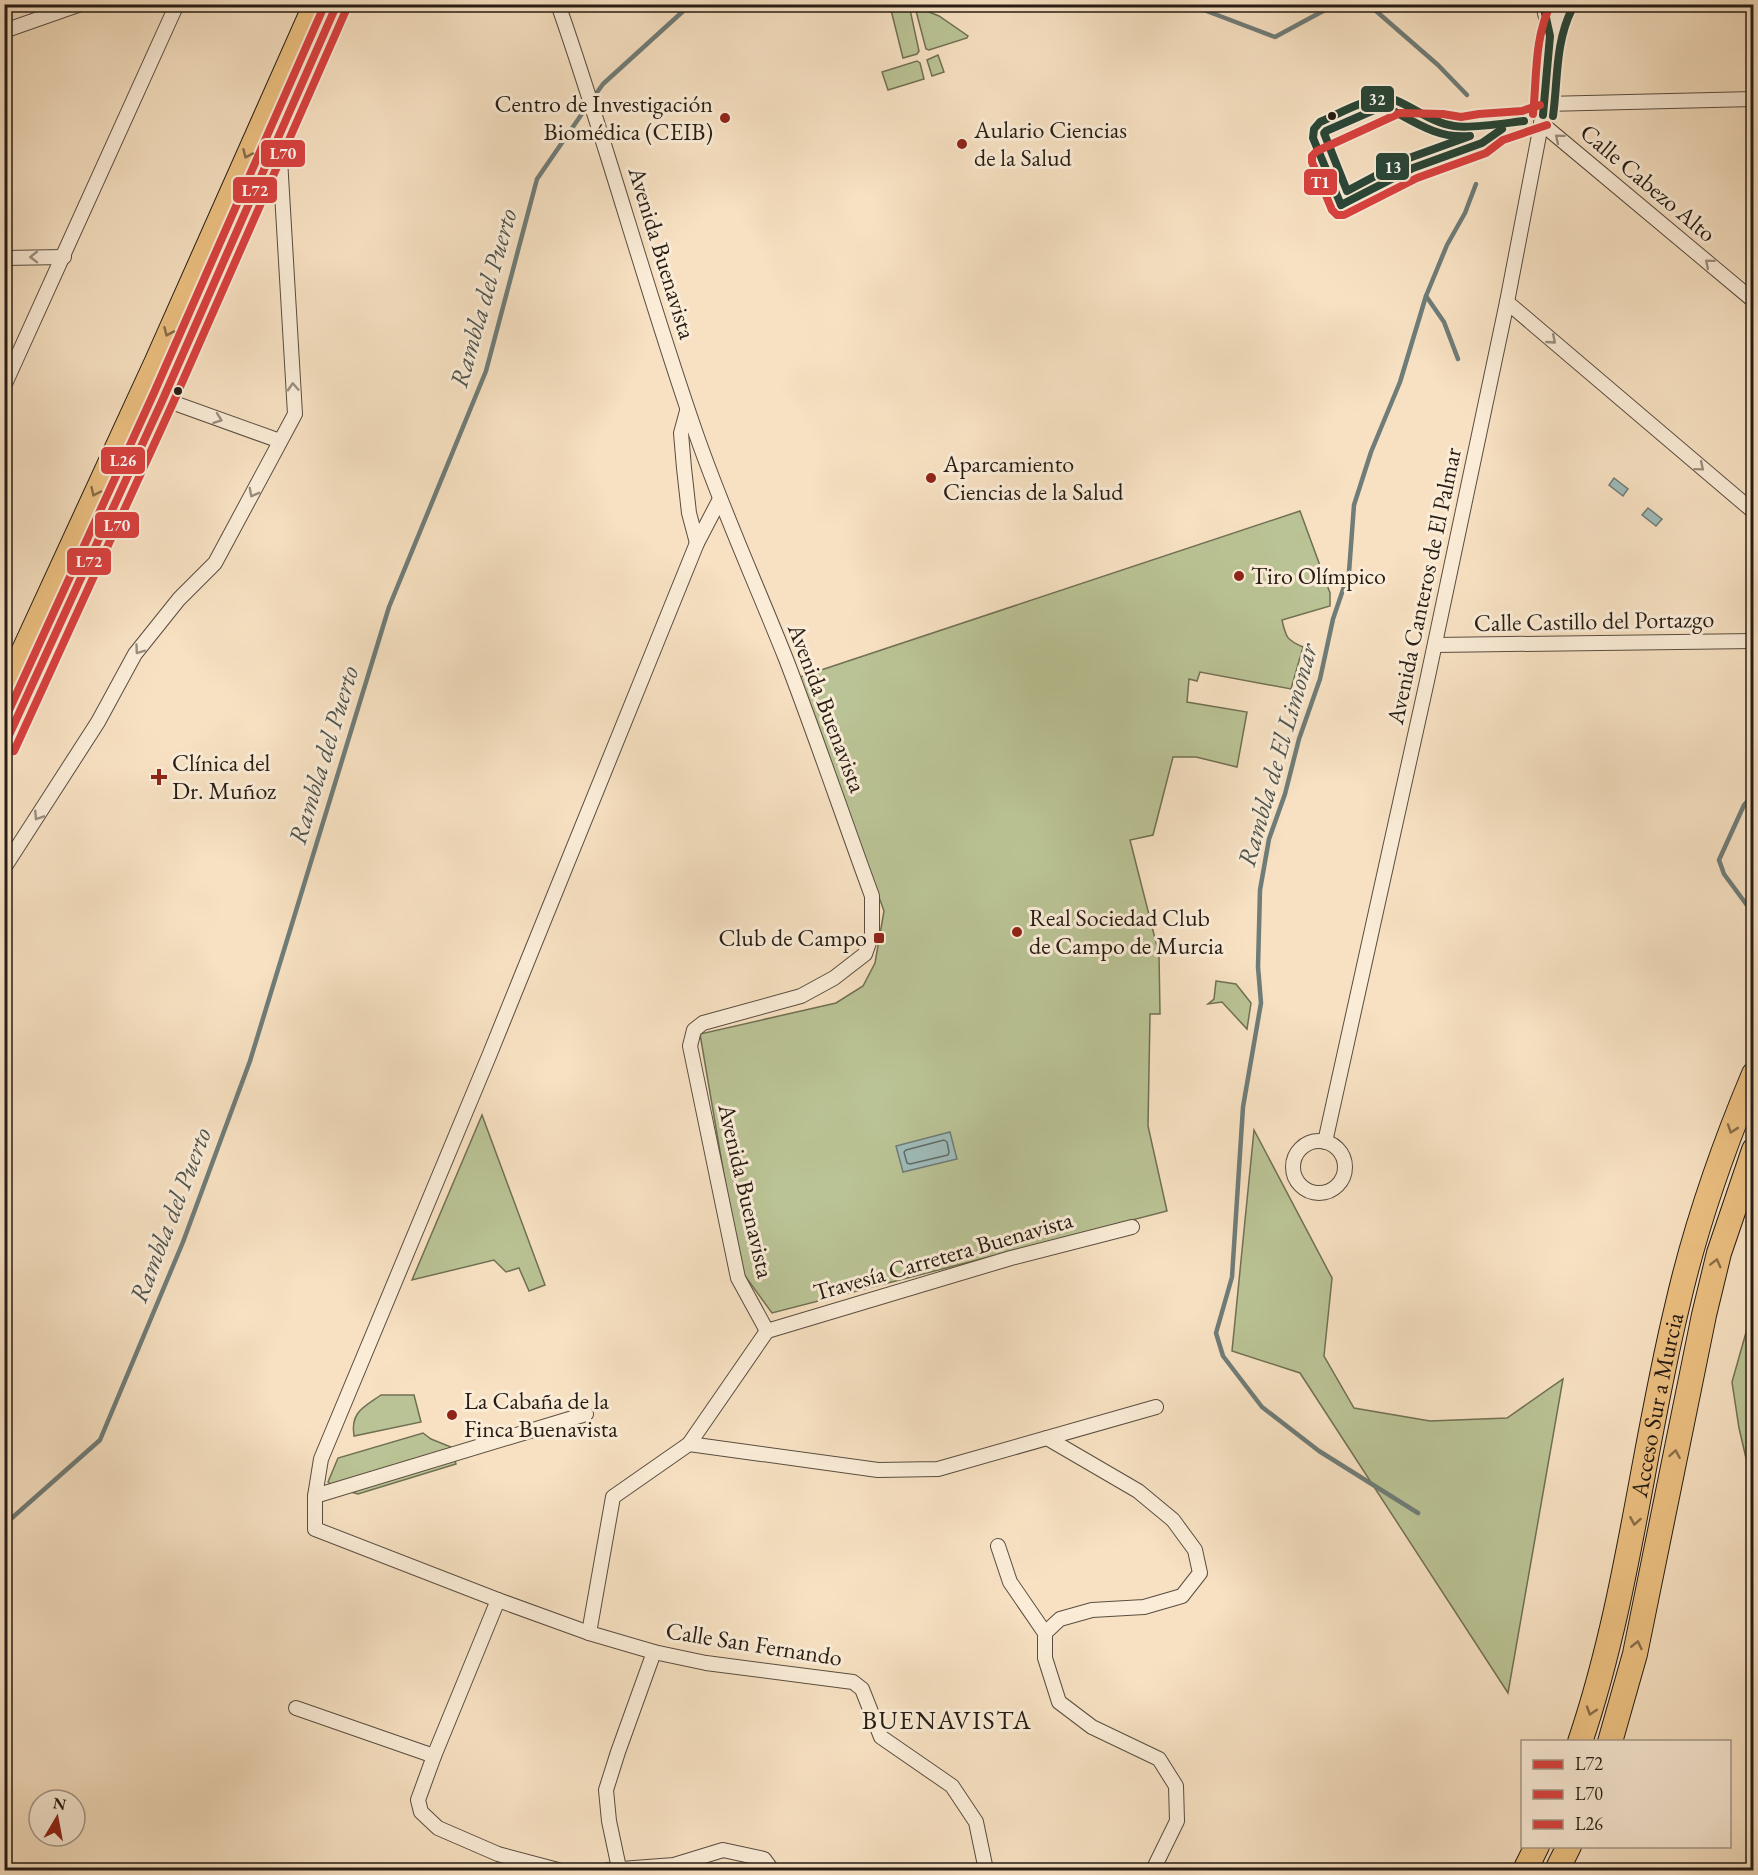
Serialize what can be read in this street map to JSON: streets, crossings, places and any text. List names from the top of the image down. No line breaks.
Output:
{"streets":{"highway":["Acceso Sur a Murcia"],"street":["Calle Cabezo Alto","Avenida Buenavista","Avenida Canteros de El Palmar","Calle Castillo del Portazgo","Travesía Carretera Buenavista","Calle San Fernando"]},"crossings":[["Calle Cabezo Alto","Avenida Canteros de El Palmar"],["Avenida Buenavista","Travesía Carretera Buenavista"],["Avenida Canteros de El Palmar","Calle Castillo del Portazgo"]],"one_way":["Calle Cabezo Alto"],"districts":["BUENAVISTA"],"water":["Rambla del Puerto","Rambla de El Limonar"],"places":{"other":["Centro de Investigación Biomédica (CEIB)","Aulario Ciencias de la Salud","Aparcamiento Ciencias de la Salud","Tiro Olímpico","Real Sociedad Club de Campo de Murcia","La Cabaña de la Finca Buenavista"],"health":["Clínica del Dr. Muñoz"],"transit":["Club de Campo"]},"lines":["transit line L72","transit line L26","transit line 32","transit line T1","transit line L70","transit line 13"],"legend":["L72","L70","L26"],"north":"top"}
